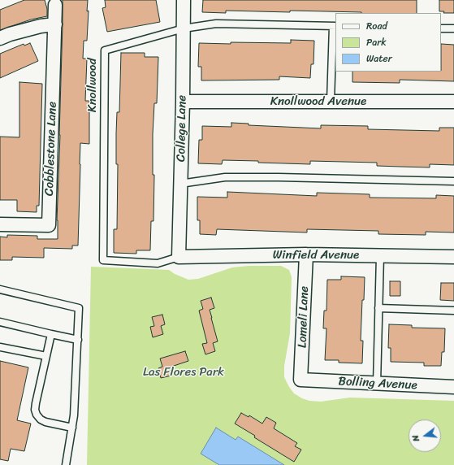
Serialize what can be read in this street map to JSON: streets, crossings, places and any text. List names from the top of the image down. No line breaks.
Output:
{"streets":{"street":["Knollwood Avenue","College Lane","Cobblestone Lane","Winfield Avenue","Lomeli Lane","Bolling Avenue"],"lane":["Knollwood"]},"crossings":[["Knollwood","College Lane"],["Knollwood","Winfield Avenue"],["Knollwood Avenue","College Lane"],["College Lane","Winfield Avenue"],["Winfield Avenue","Lomeli Lane"],["Lomeli Lane","Bolling Avenue"]],"parks":["Las Flores Park"],"legend":["Road","Park","Water"],"north":"left"}
